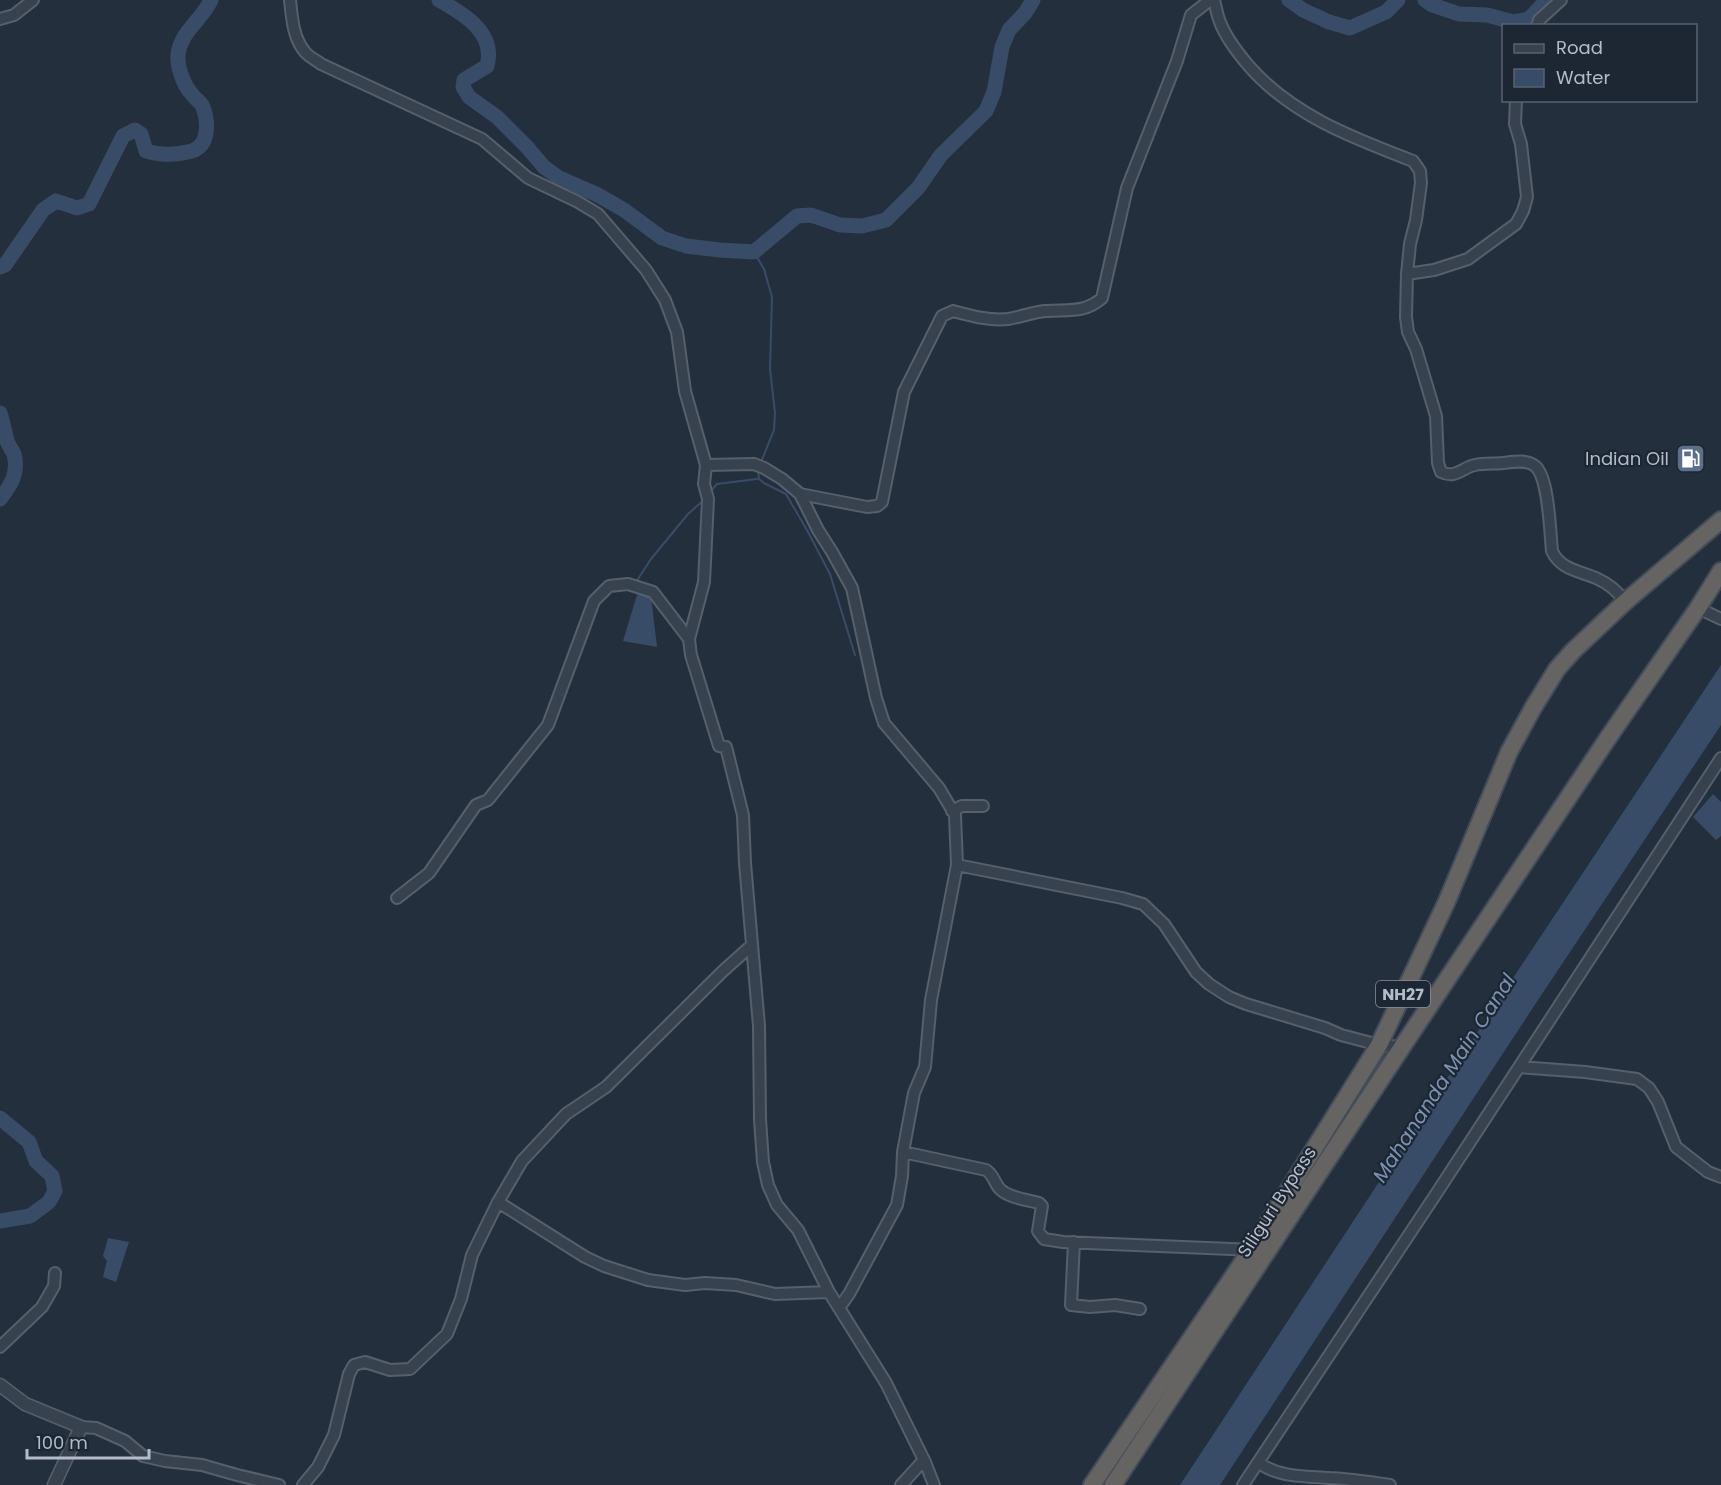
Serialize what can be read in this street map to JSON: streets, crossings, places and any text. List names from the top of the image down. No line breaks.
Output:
{"streets":{"highway":["NH27","Siliguri Bypass"]},"crossings":[["NH27","Siliguri Bypass"]],"water":["Mahananda Main Canal"],"places":{"fuel station":["Indian Oil"]},"legend":["Road","Water"],"scale_bar":"100 m"}
